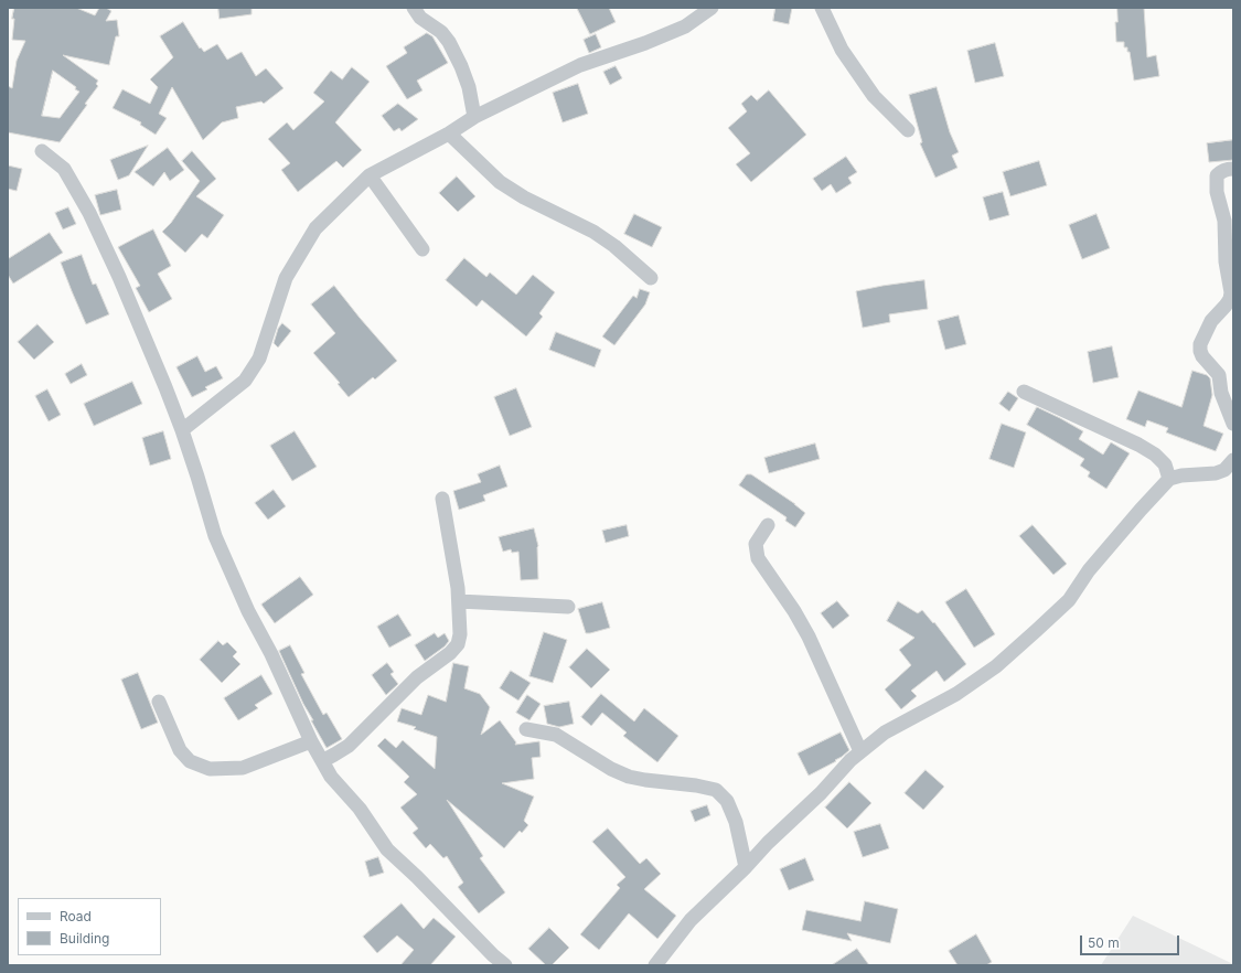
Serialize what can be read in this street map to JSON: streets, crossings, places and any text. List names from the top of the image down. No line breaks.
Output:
{"legend":["Road","Building"],"scale_bar":"50 m"}
